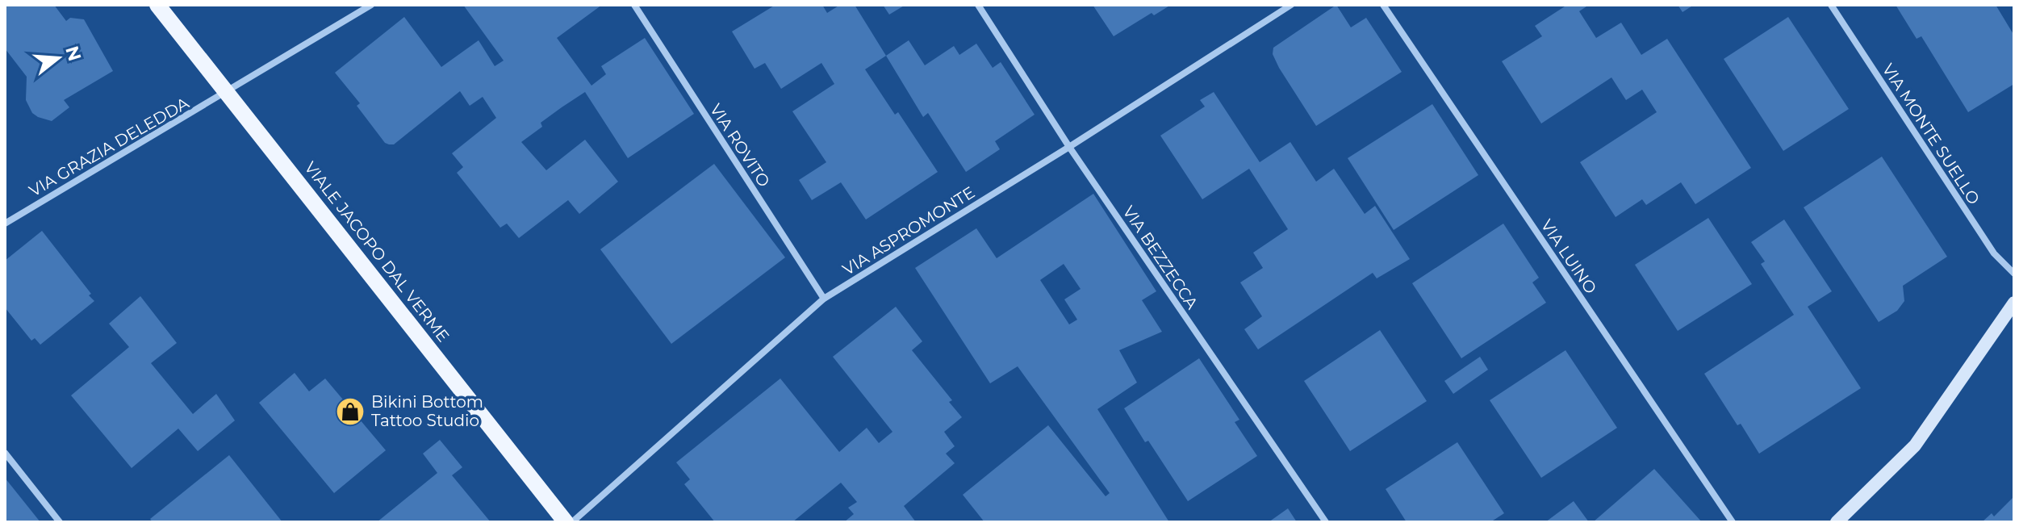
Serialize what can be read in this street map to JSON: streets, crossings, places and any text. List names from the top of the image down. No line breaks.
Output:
{"streets":{"main road":["VIALE JACOPO DAL VERME"],"street":["VIA MONTE SUELLO","VIA ROVITO","VIA GRAZIA DELEDDA","VIA ASPROMONTE","VIA LUINO","VIA BEZZECCA"]},"crossings":[["VIA ROVITO","VIA ASPROMONTE"],["VIA GRAZIA DELEDDA","VIALE JACOPO DAL VERME"],["VIA ASPROMONTE","VIA BEZZECCA"]],"places":{"shop":["Bikini Bottom Tattoo Studio"]},"north":"right"}
